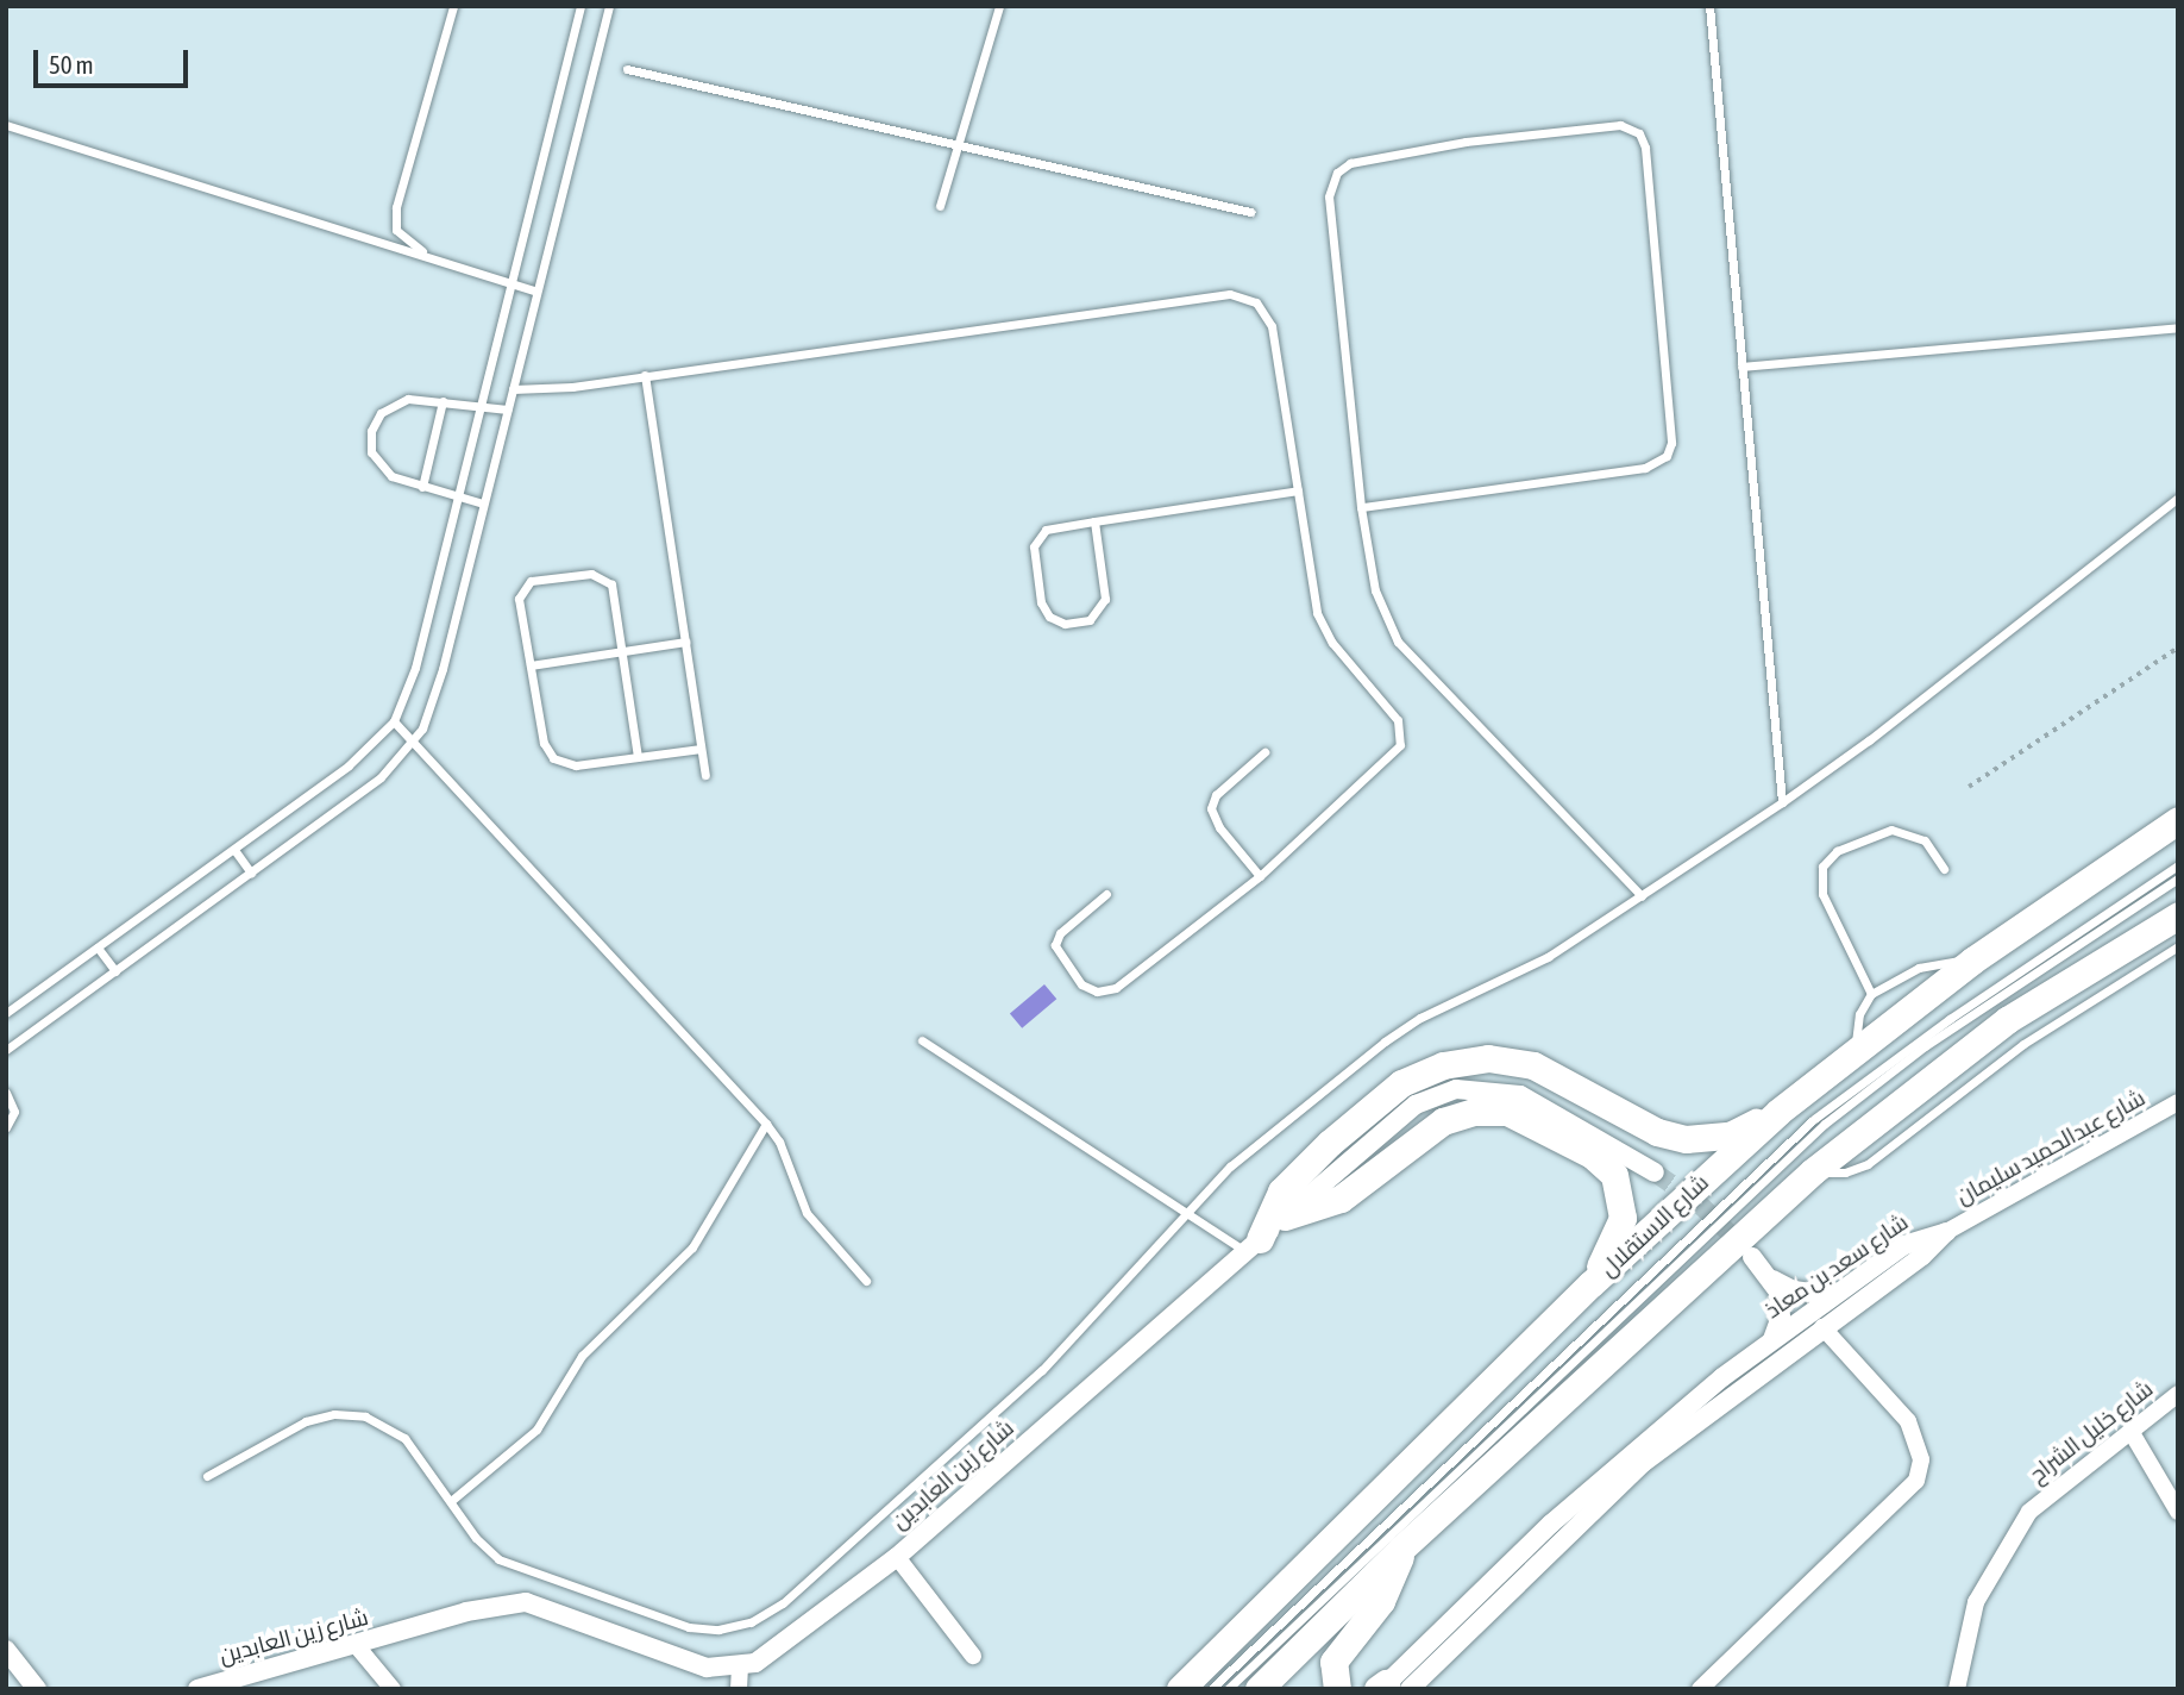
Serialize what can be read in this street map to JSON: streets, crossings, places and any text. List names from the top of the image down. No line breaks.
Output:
{"streets":{"highway":["شارع الاستقلال"],"street":["شارع عبدالحميد سليمان","شارع سعد بن معاذ","شارع خليل الشراح","شارع زين العابدين"]},"crossings":[["شارع عبدالحميد سليمان","شارع سعد بن معاذ"]],"scale_bar":"50 m"}
